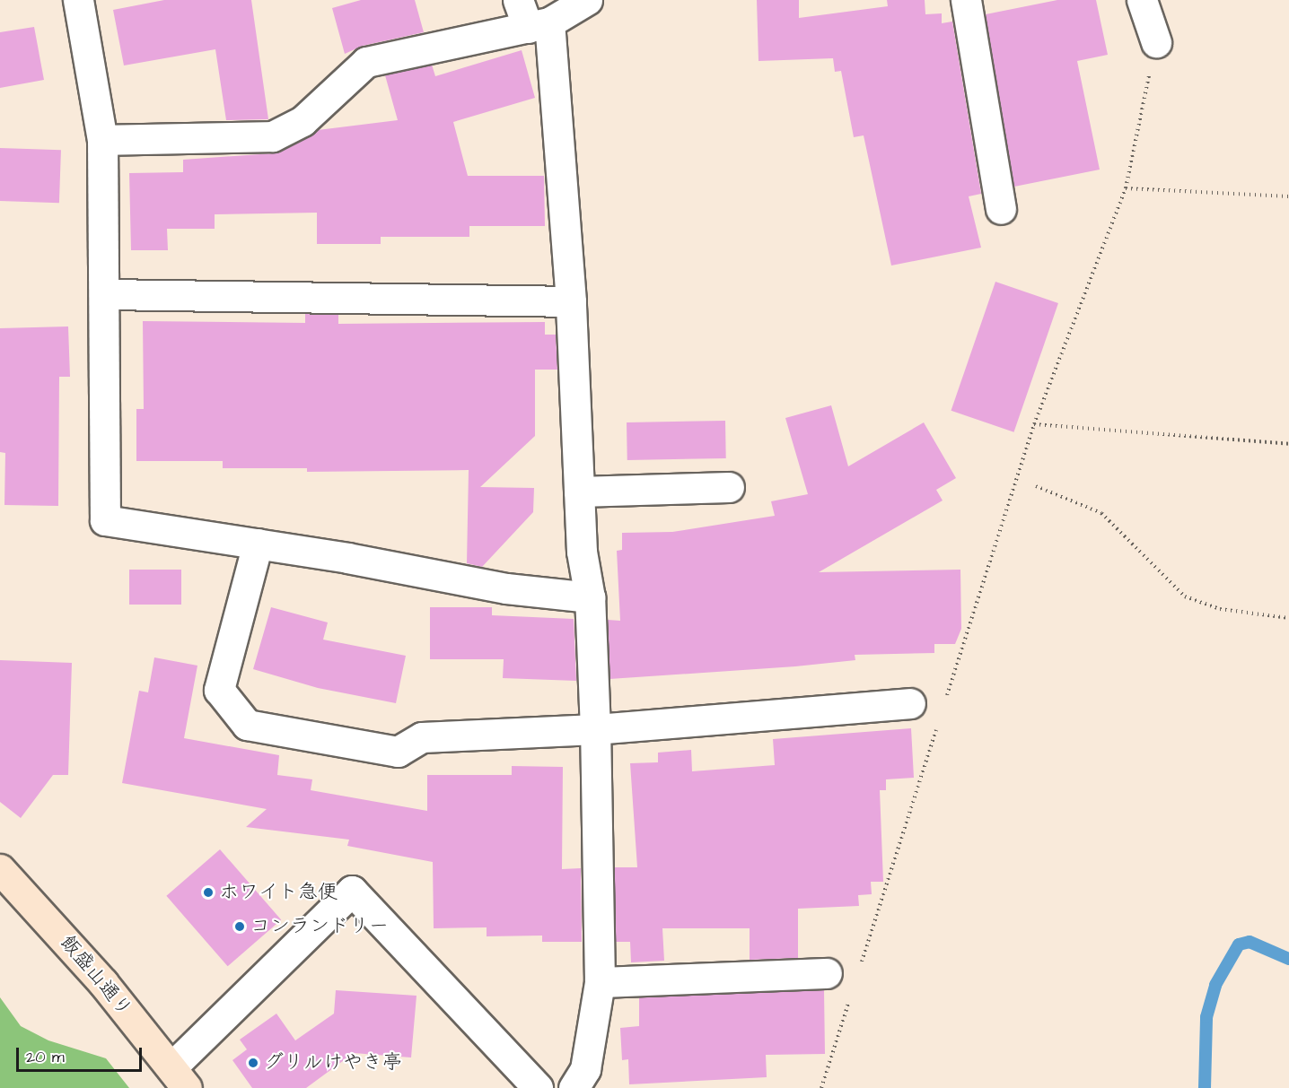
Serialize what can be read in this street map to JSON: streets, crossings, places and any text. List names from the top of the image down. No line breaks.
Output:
{"streets":{"street":["飯盛山通り"]},"places":["ホワイト急便","コンランドリー","グリルけやき亭"],"scale_bar":"20 m"}
